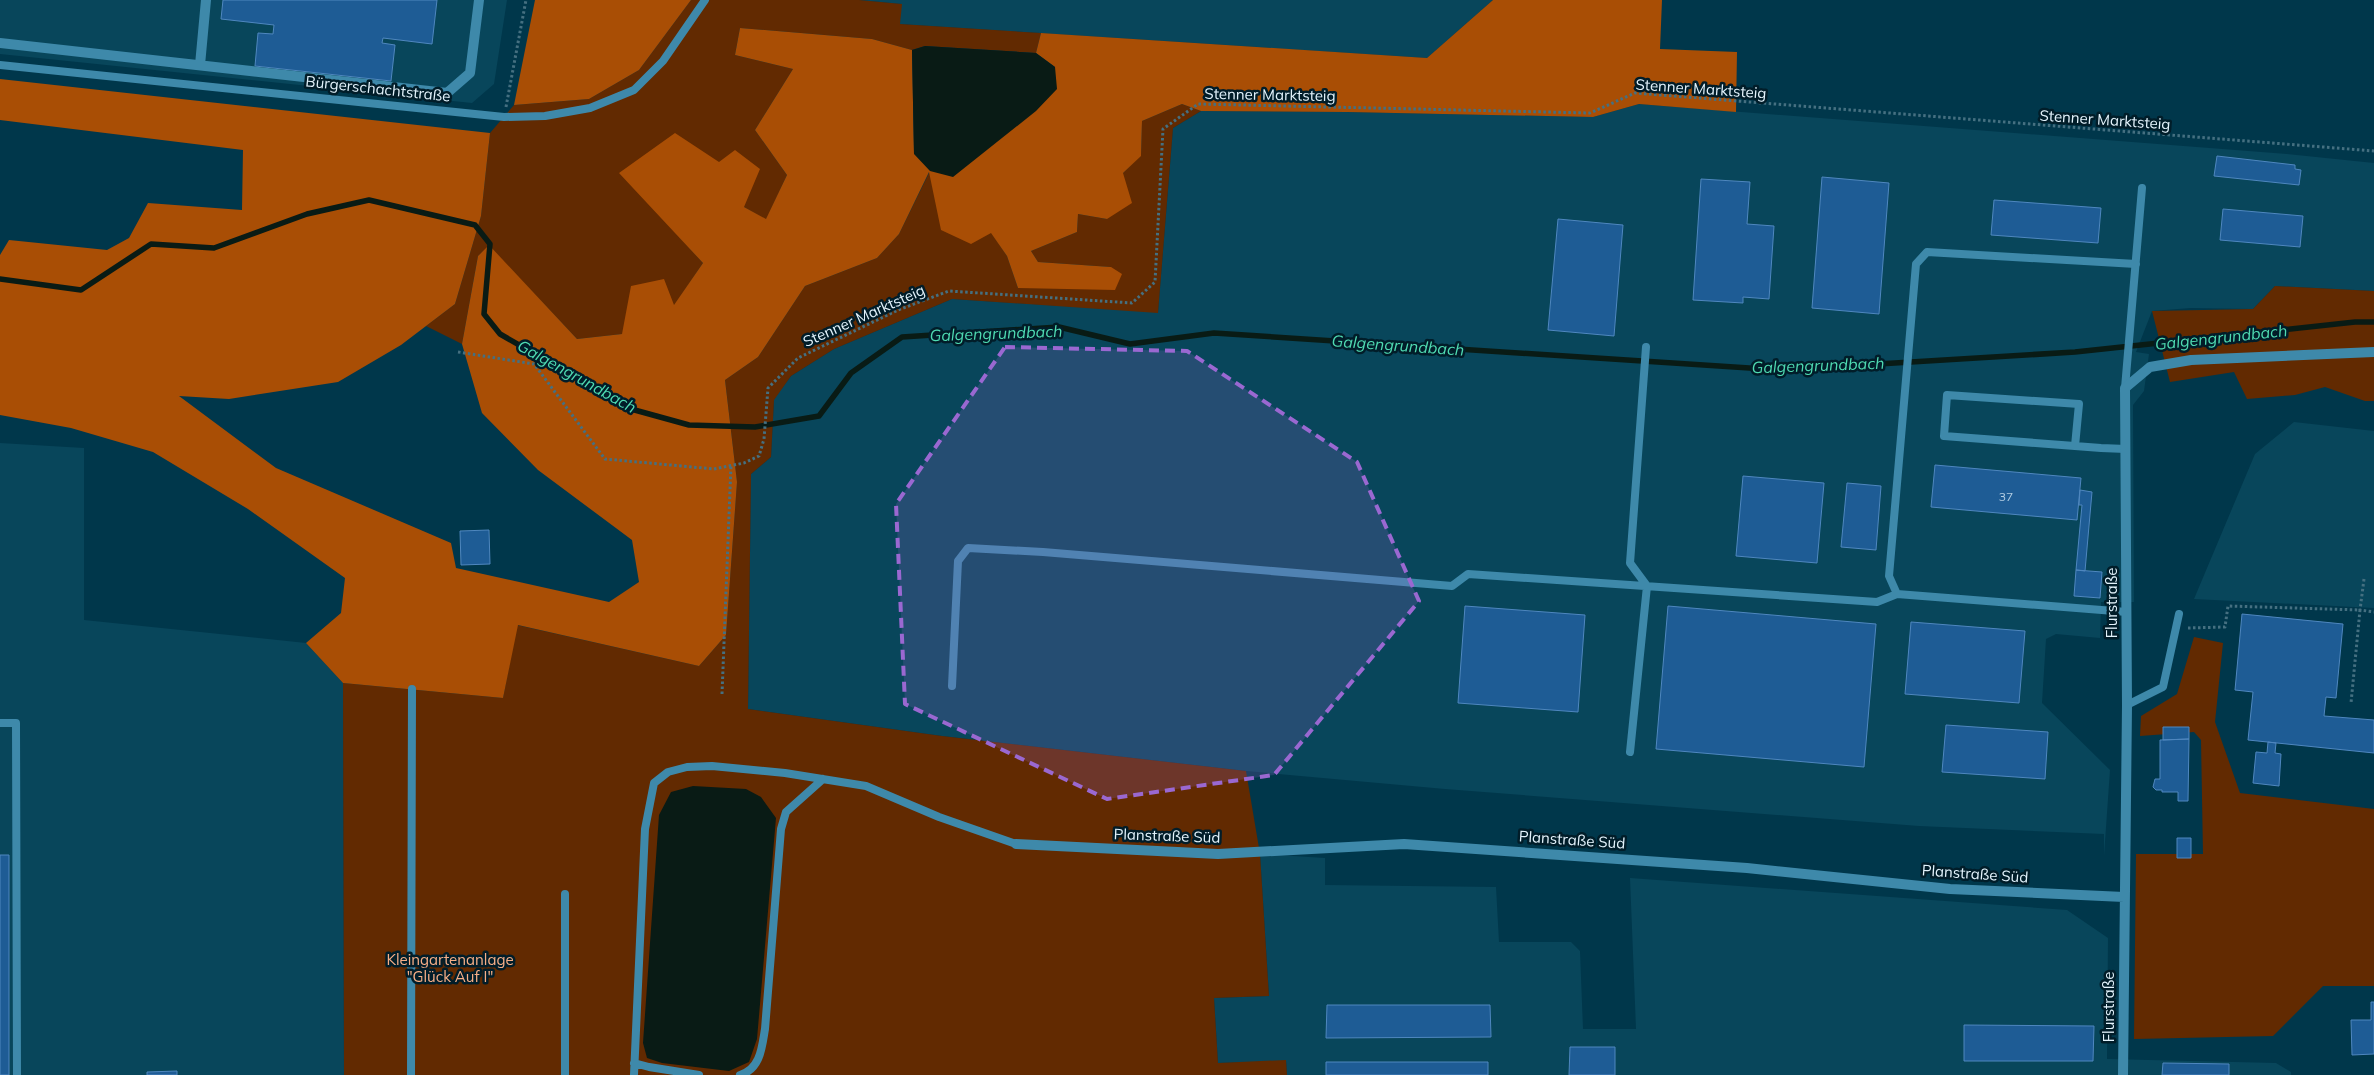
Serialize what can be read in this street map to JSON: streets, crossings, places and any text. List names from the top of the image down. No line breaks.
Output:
{"streets":{"street":["Bürgerschachtstraße","Flurstraße","Planstraße Süd"],"path":["Stenner Marktsteig"]},"crossings":[["Flurstraße","Planstraße Süd"]],"water":["Galgengrundbach"],"parks":["Kleingartenanlage \"Glück Auf I\""],"house_numbers":["37"]}
